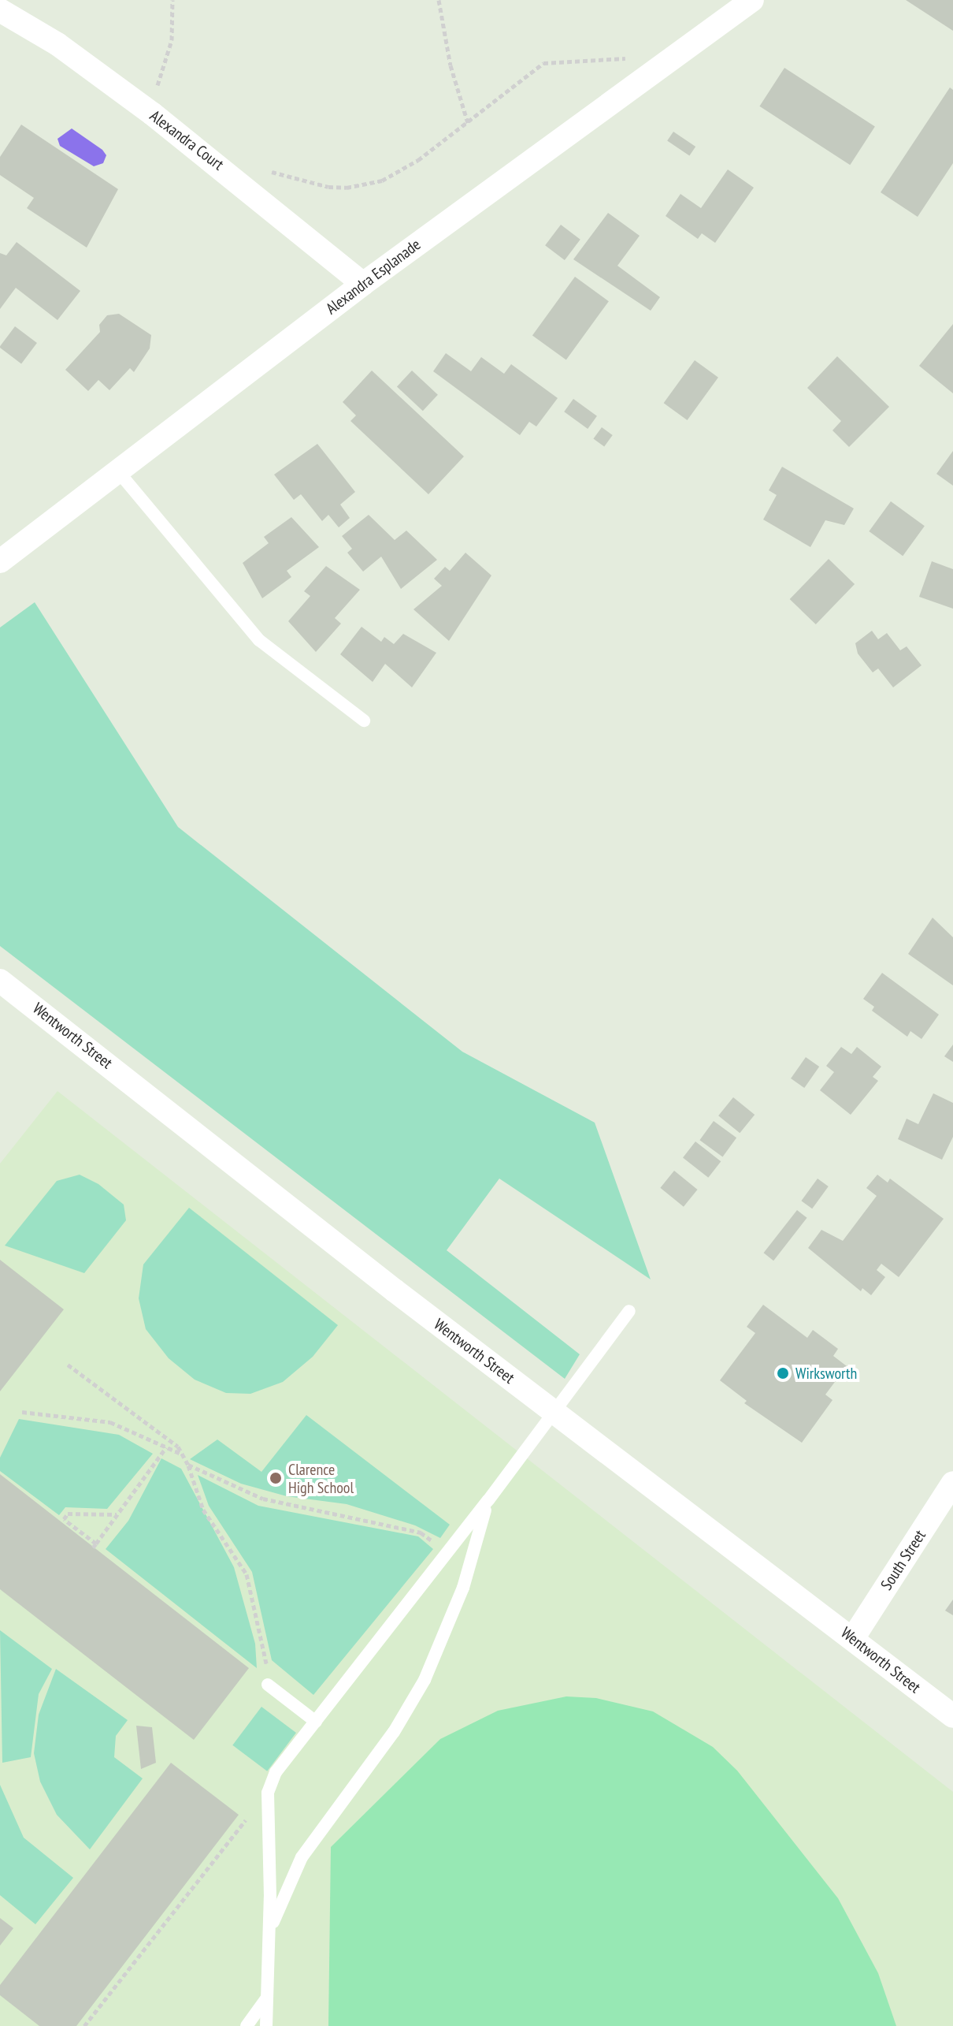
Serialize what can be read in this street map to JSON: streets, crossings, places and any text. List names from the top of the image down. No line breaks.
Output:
{"streets":{"street":["Alexandra Court","Alexandra Esplanade","Wentworth Street","South Street"]},"crossings":[["Alexandra Court","Alexandra Esplanade"],["Wentworth Street","South Street"]],"places":["Wirksworth","Clarence High School"]}
